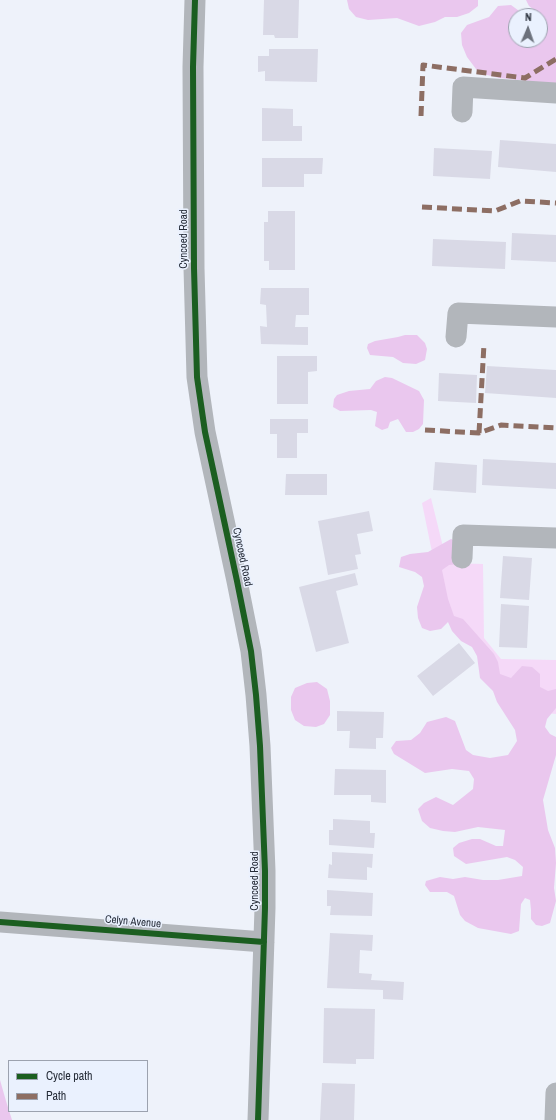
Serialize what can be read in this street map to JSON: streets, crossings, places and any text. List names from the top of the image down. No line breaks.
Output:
{"streets":{"street":["Cyncoed Road","Celyn Avenue"]},"crossings":[["Cyncoed Road","Celyn Avenue"]],"legend":["Cycle path","Path"],"north":"top"}
